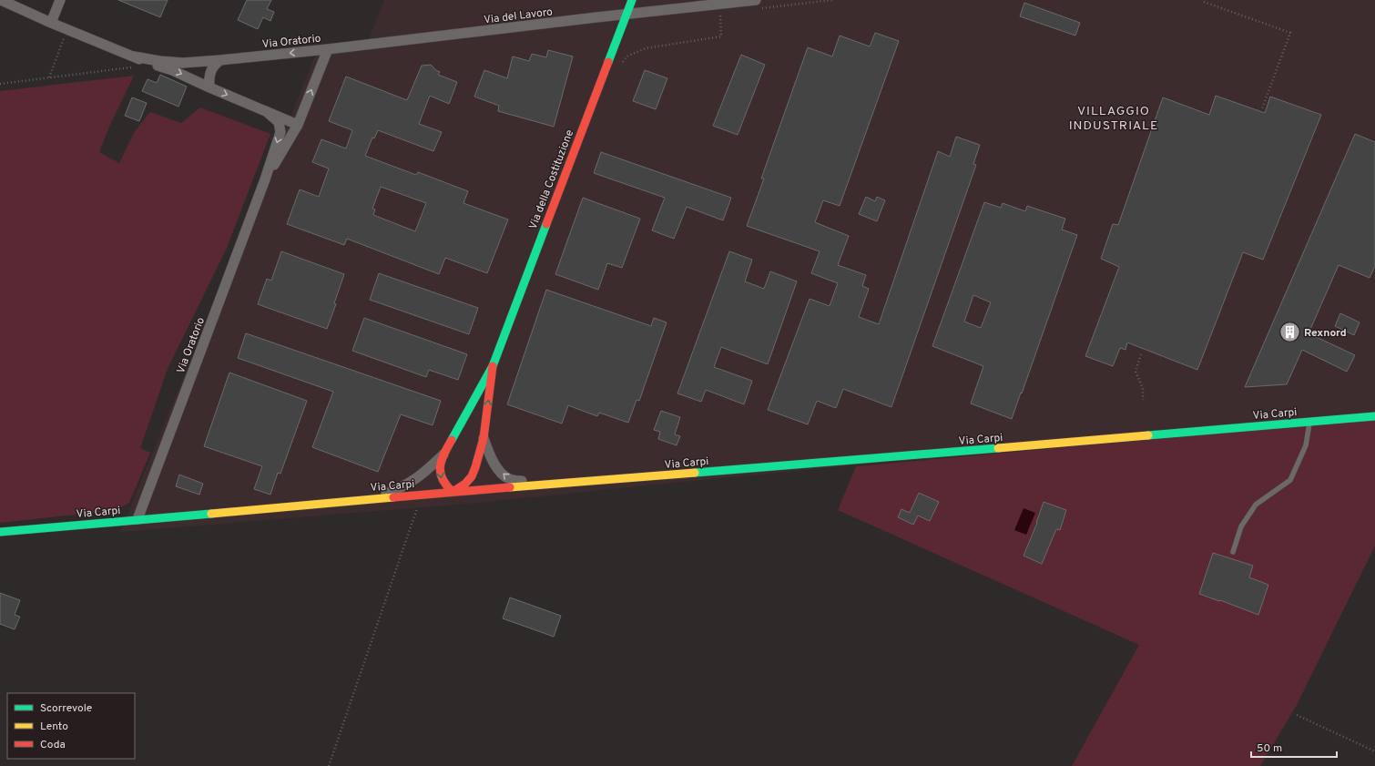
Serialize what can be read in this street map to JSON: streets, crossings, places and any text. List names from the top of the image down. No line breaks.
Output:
{"streets":{"main road":["Via della Costituzione","Via Carpi"],"street":["Via del Lavoro","Via Oratorio"]},"crossings":[["Via del Lavoro","Via Oratorio"],["Via del Lavoro","Via della Costituzione"],["Via Oratorio","Via Carpi"],["Via della Costituzione","Via Carpi"]],"districts":["VILLAGGIO INDUSTRIALE"],"places":{"building":["Rexnord"]},"legend":["Scorrevole","Lento","Coda"],"scale_bar":"50 m"}
